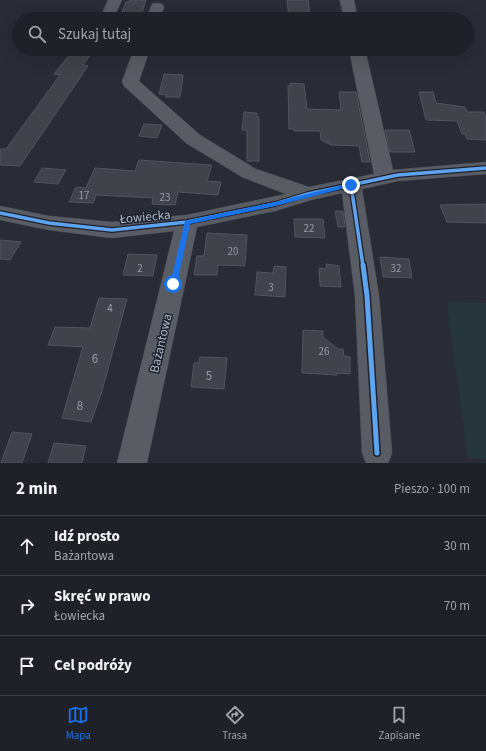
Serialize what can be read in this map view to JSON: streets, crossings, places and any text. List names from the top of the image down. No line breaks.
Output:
{"streets":{"street":["Łowiecka","Bażantowa"]},"crossings":[["Łowiecka","Bażantowa"]],"house_numbers":["17","23","22","20","2","32","3","4","26","6","5","8"],"page":{"search":"Szukaj tutaj","heading":["2 min","Pieszo · 100 m"],"list":[["Idź prosto","Bażantowa","30 m"],["Skręć w prawo","Łowiecka","70 m"],"Cel podróży"],"nav":["Mapa","Trasa","Zapisane"]}}
